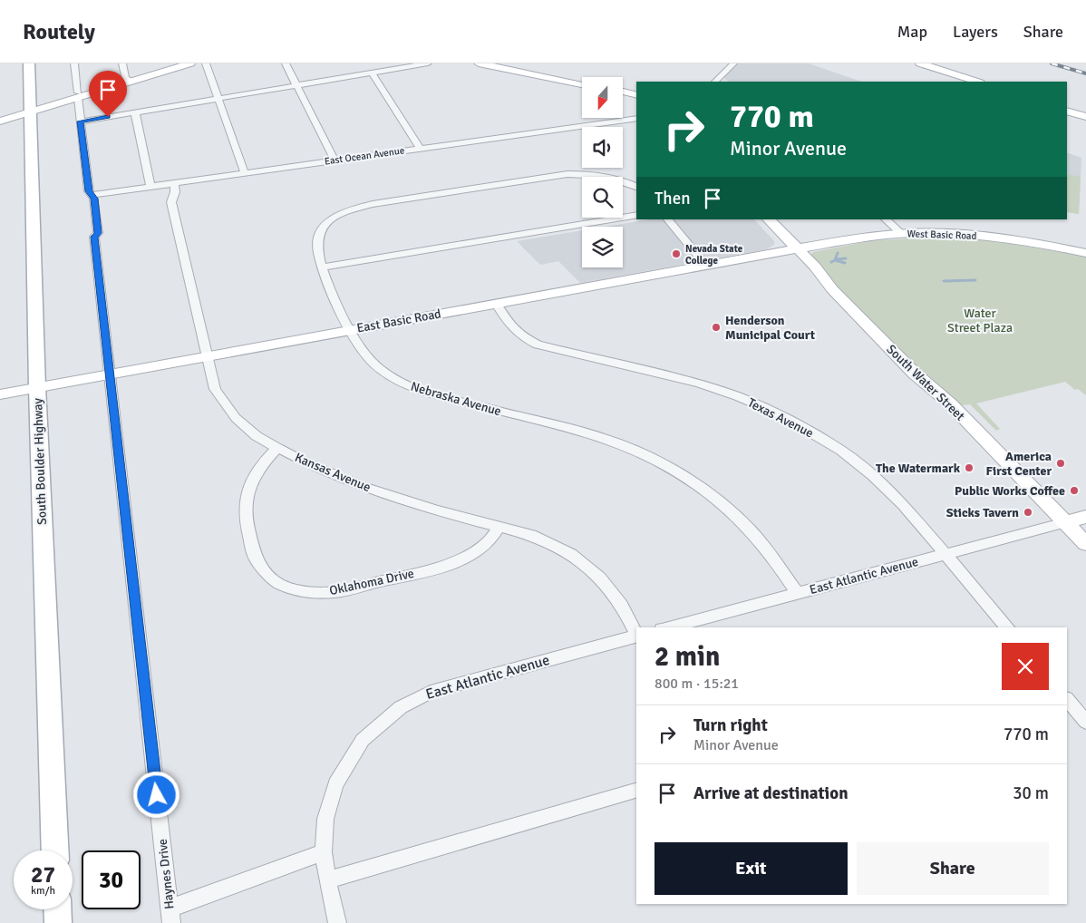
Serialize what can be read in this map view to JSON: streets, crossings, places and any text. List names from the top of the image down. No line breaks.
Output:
{"streets":{"main road":["East Basic Road","South Water Street","South Boulder Highway"],"street":["East Ocean Avenue","West Basic Road","Nebraska Avenue","Texas Avenue","Kansas Avenue","East Atlantic Avenue","Oklahoma Drive","Haynes Drive"]},"crossings":[["East Ocean Avenue","Kansas Avenue"],["East Ocean Avenue","Haynes Drive"],["West Basic Road","East Basic Road"],["West Basic Road","South Water Street"],["East Basic Road","South Water Street"],["East Basic Road","Nebraska Avenue"],["East Basic Road","Texas Avenue"],["East Basic Road","South Boulder Highway"],["East Basic Road","Kansas Avenue"],["East Basic Road","Haynes Drive"],["South Water Street","East Atlantic Avenue"],["Nebraska Avenue","East Atlantic Avenue"],["Texas Avenue","East Atlantic Avenue"],["Kansas Avenue","Oklahoma Drive"]],"parks":["Water Street Plaza"],"places":["Nevada State College","Henderson Municipal Court","America First Center","The Watermark","Public Works Coffee","Sticks Tavern"],"north":"bottom","page":{"header":"Routely","nav":["Map","Layers","Share"],"turn":["770 m","Minor Avenue"],"then":"Then","heading":["2 min","800 m · 15:21"],"list":[{"name":"Turn right","note":"Minor Avenue","value":"770 m"},{"name":"Arrive at destination","value":"30 m"}],"buttons":["Exit","Share"],"speed":"27 km/h","limit":"30"}}
